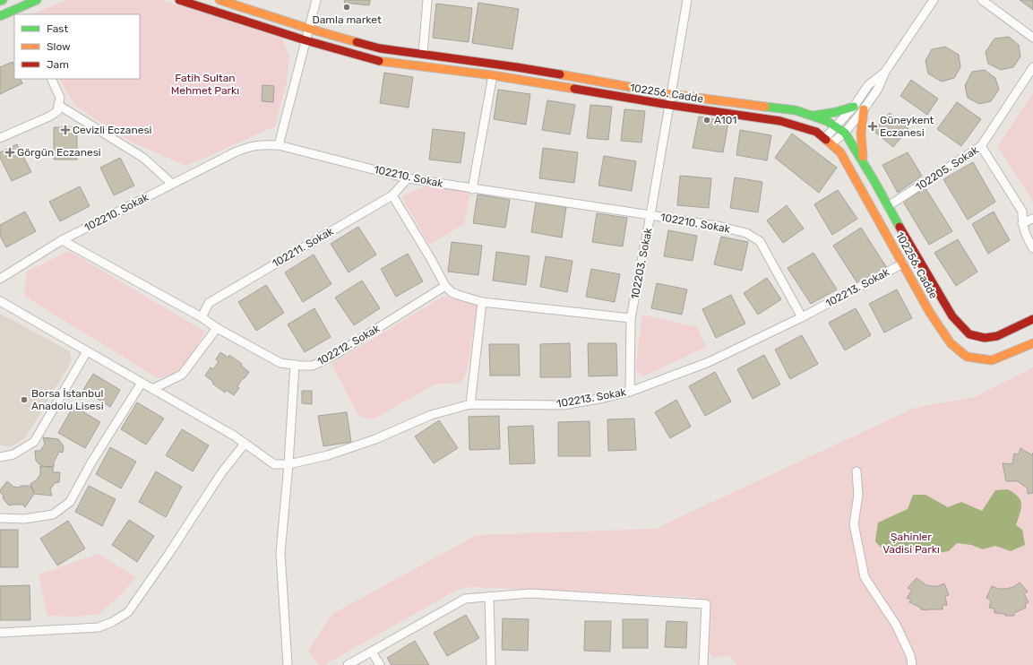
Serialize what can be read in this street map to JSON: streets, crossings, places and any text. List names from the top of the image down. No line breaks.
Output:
{"streets":{"street":["102256. Cadde","102205. Sokak","102210. Sokak","102211. Sokak","102203. Sokak","102213. Sokak","102212. Sokak"]},"crossings":[["102256. Cadde","102205. Sokak"],["102256. Cadde","102203. Sokak"],["102256. Cadde","102213. Sokak"],["102210. Sokak","102211. Sokak"],["102210. Sokak","102203. Sokak"],["102210. Sokak","102213. Sokak"],["102210. Sokak","102212. Sokak"],["102211. Sokak","102212. Sokak"],["102203. Sokak","102213. Sokak"]],"parks":["Fatih Sultan Mehmet Parkı","Şahinler Vadisi Parkı"],"places":{"other":["Damla market","A101","Borsa İstanbul Anadolu Lisesi"],"health":["Güneykent Eczanesi","Cevizli Eczanesi","Görgün Eczanesi"]},"legend":["Fast","Slow","Jam"]}
